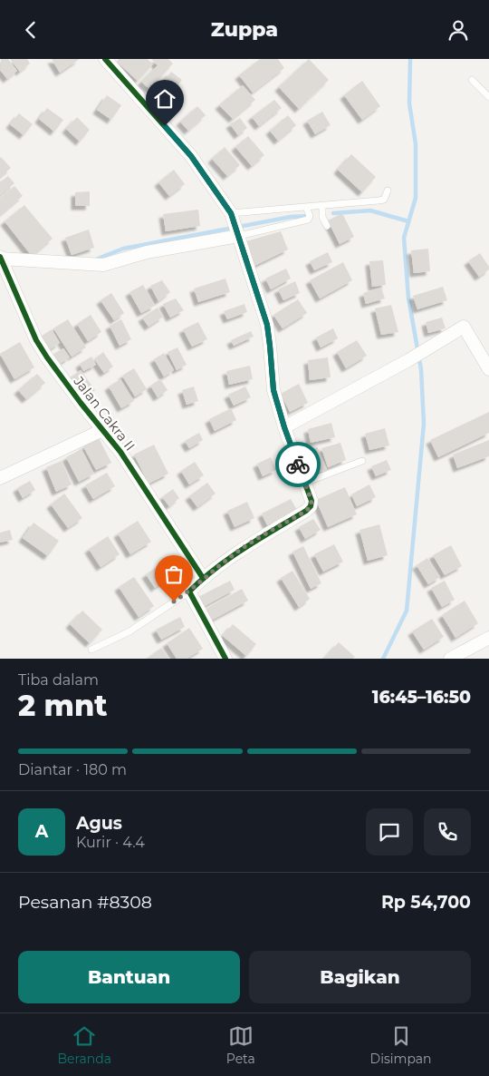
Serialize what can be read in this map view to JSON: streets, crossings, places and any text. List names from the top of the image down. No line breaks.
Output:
{"streets":{"street":["Jalan Cakra II"]},"page":{"header":"Zuppa","heading":["2 mnt","Tiba dalam","16:45–16:50"],"panel":["Agus","Kurir · 4.4","Pesanan #8308","Rp 54,700"],"bar":"Diantar · 180 m","round":"A","buttons":["Bantuan","Bagikan"],"tabs":["Beranda","Peta","Disimpan"]}}
